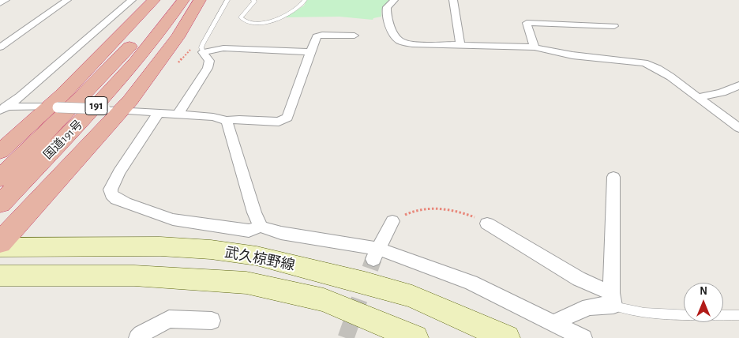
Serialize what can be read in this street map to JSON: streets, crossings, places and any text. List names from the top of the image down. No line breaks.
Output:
{"streets":{"highway":["191","国道191号"],"main road":["武久椋野線"]},"north":"top"}
